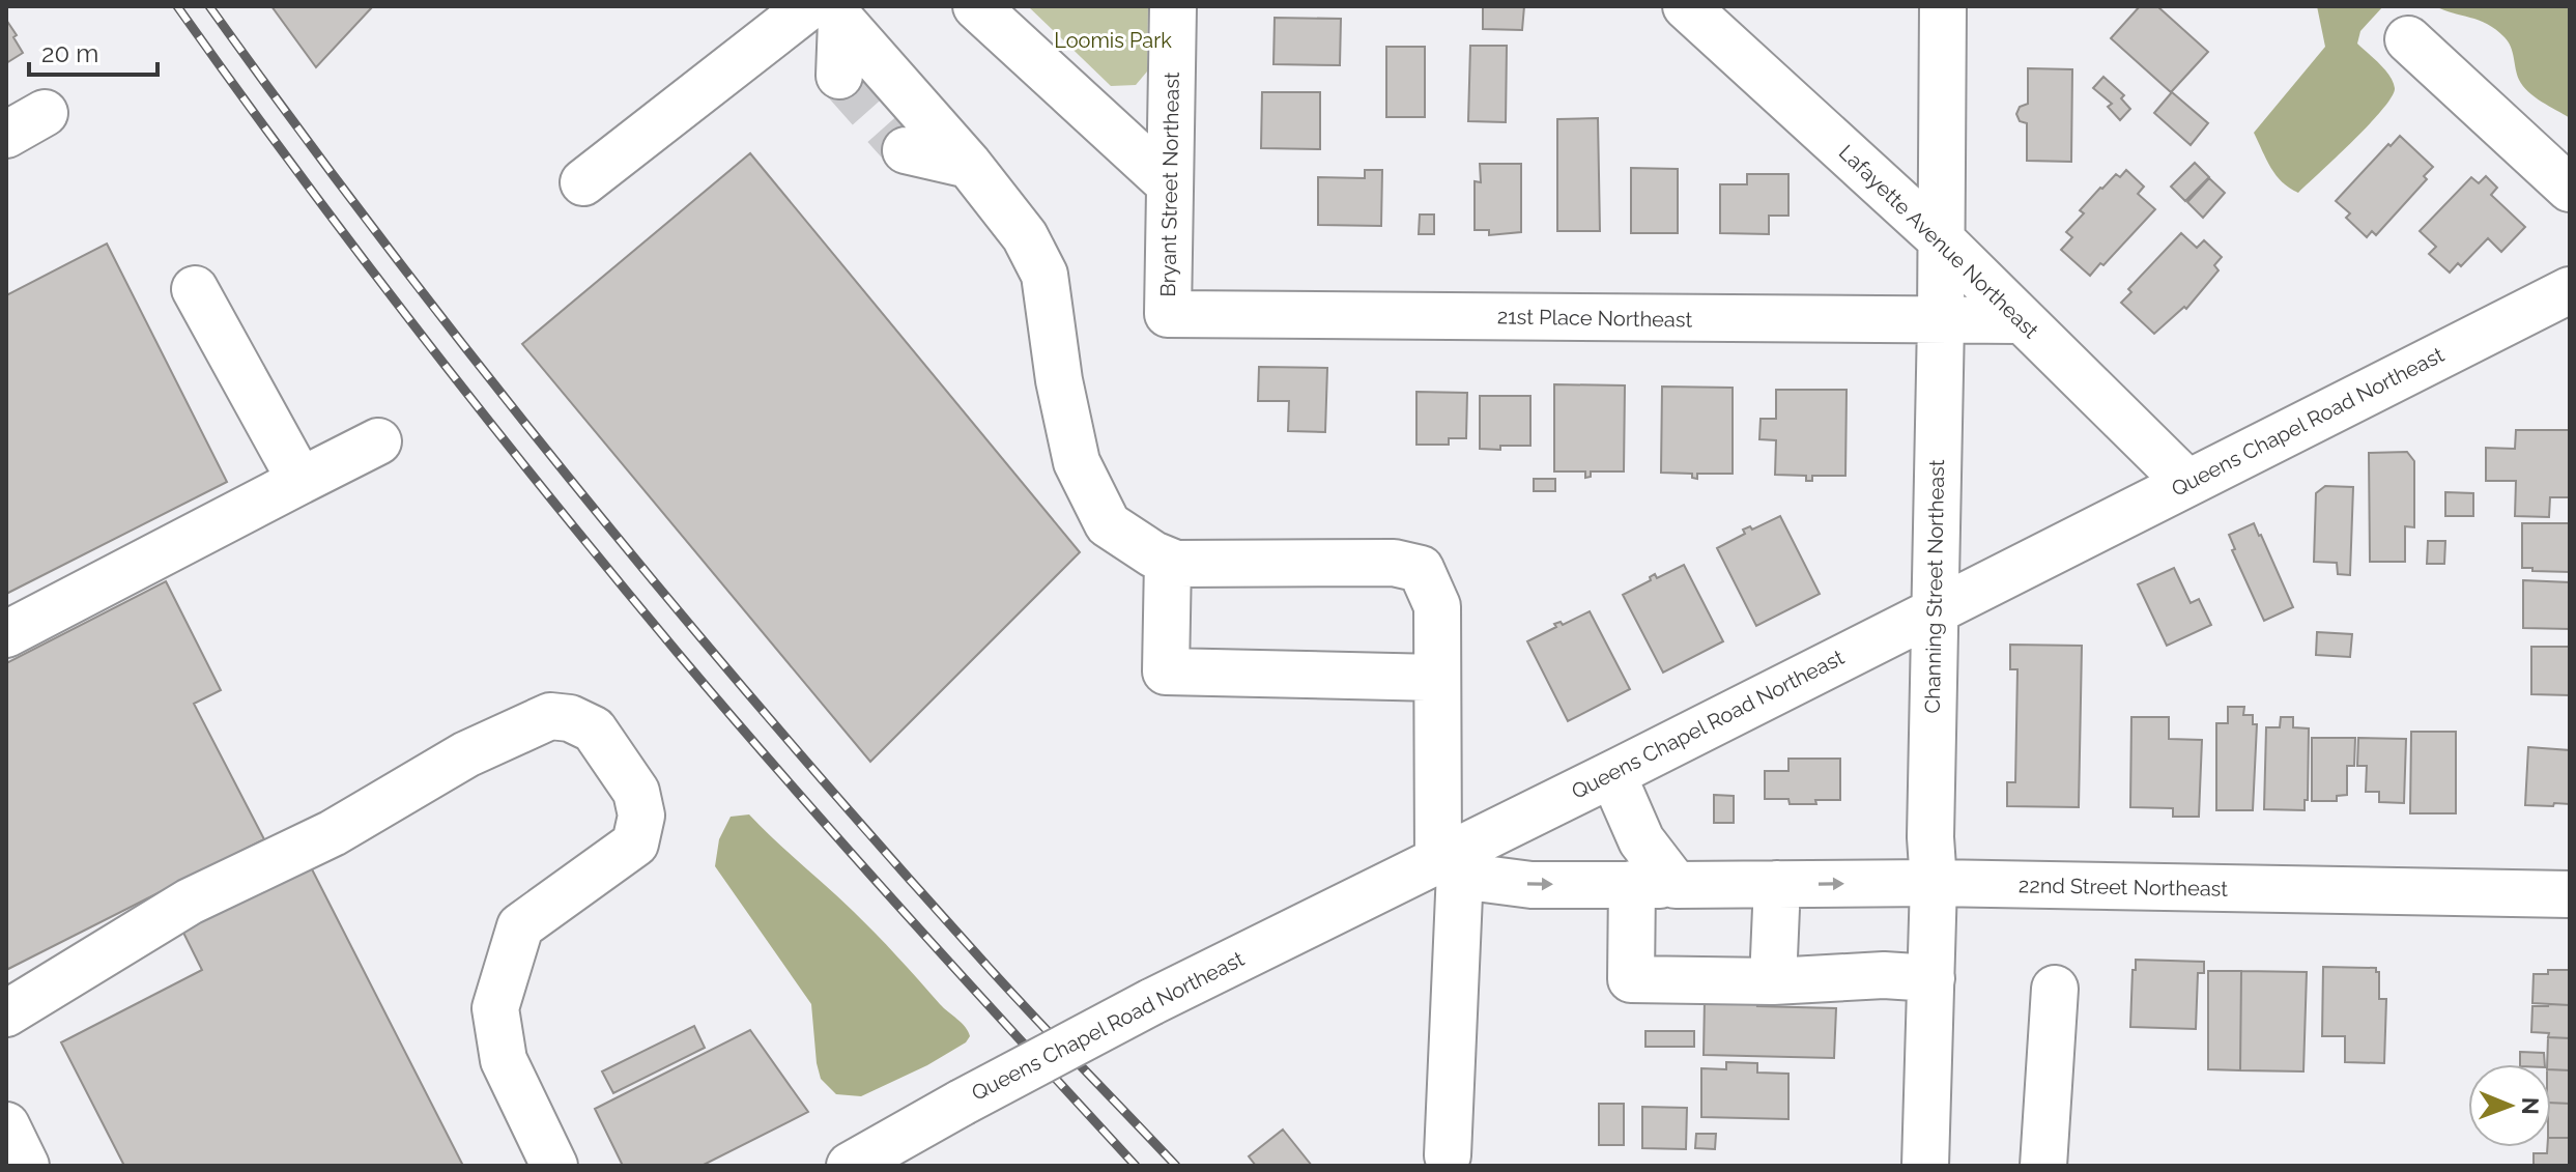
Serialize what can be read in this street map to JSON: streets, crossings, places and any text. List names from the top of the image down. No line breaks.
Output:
{"streets":{"street":["Bryant Street Northeast","Lafayette Avenue Northeast","21st Place Northeast","Queens Chapel Road Northeast","Channing Street Northeast","22nd Street Northeast"]},"crossings":[["Bryant Street Northeast","21st Place Northeast"],["Lafayette Avenue Northeast","21st Place Northeast"],["Lafayette Avenue Northeast","Queens Chapel Road Northeast"],["Lafayette Avenue Northeast","Channing Street Northeast"],["21st Place Northeast","Channing Street Northeast"],["Queens Chapel Road Northeast","Channing Street Northeast"],["Queens Chapel Road Northeast","22nd Street Northeast"],["Channing Street Northeast","22nd Street Northeast"]],"parks":["Loomis Park"],"scale_bar":"20 m","north":"right"}
